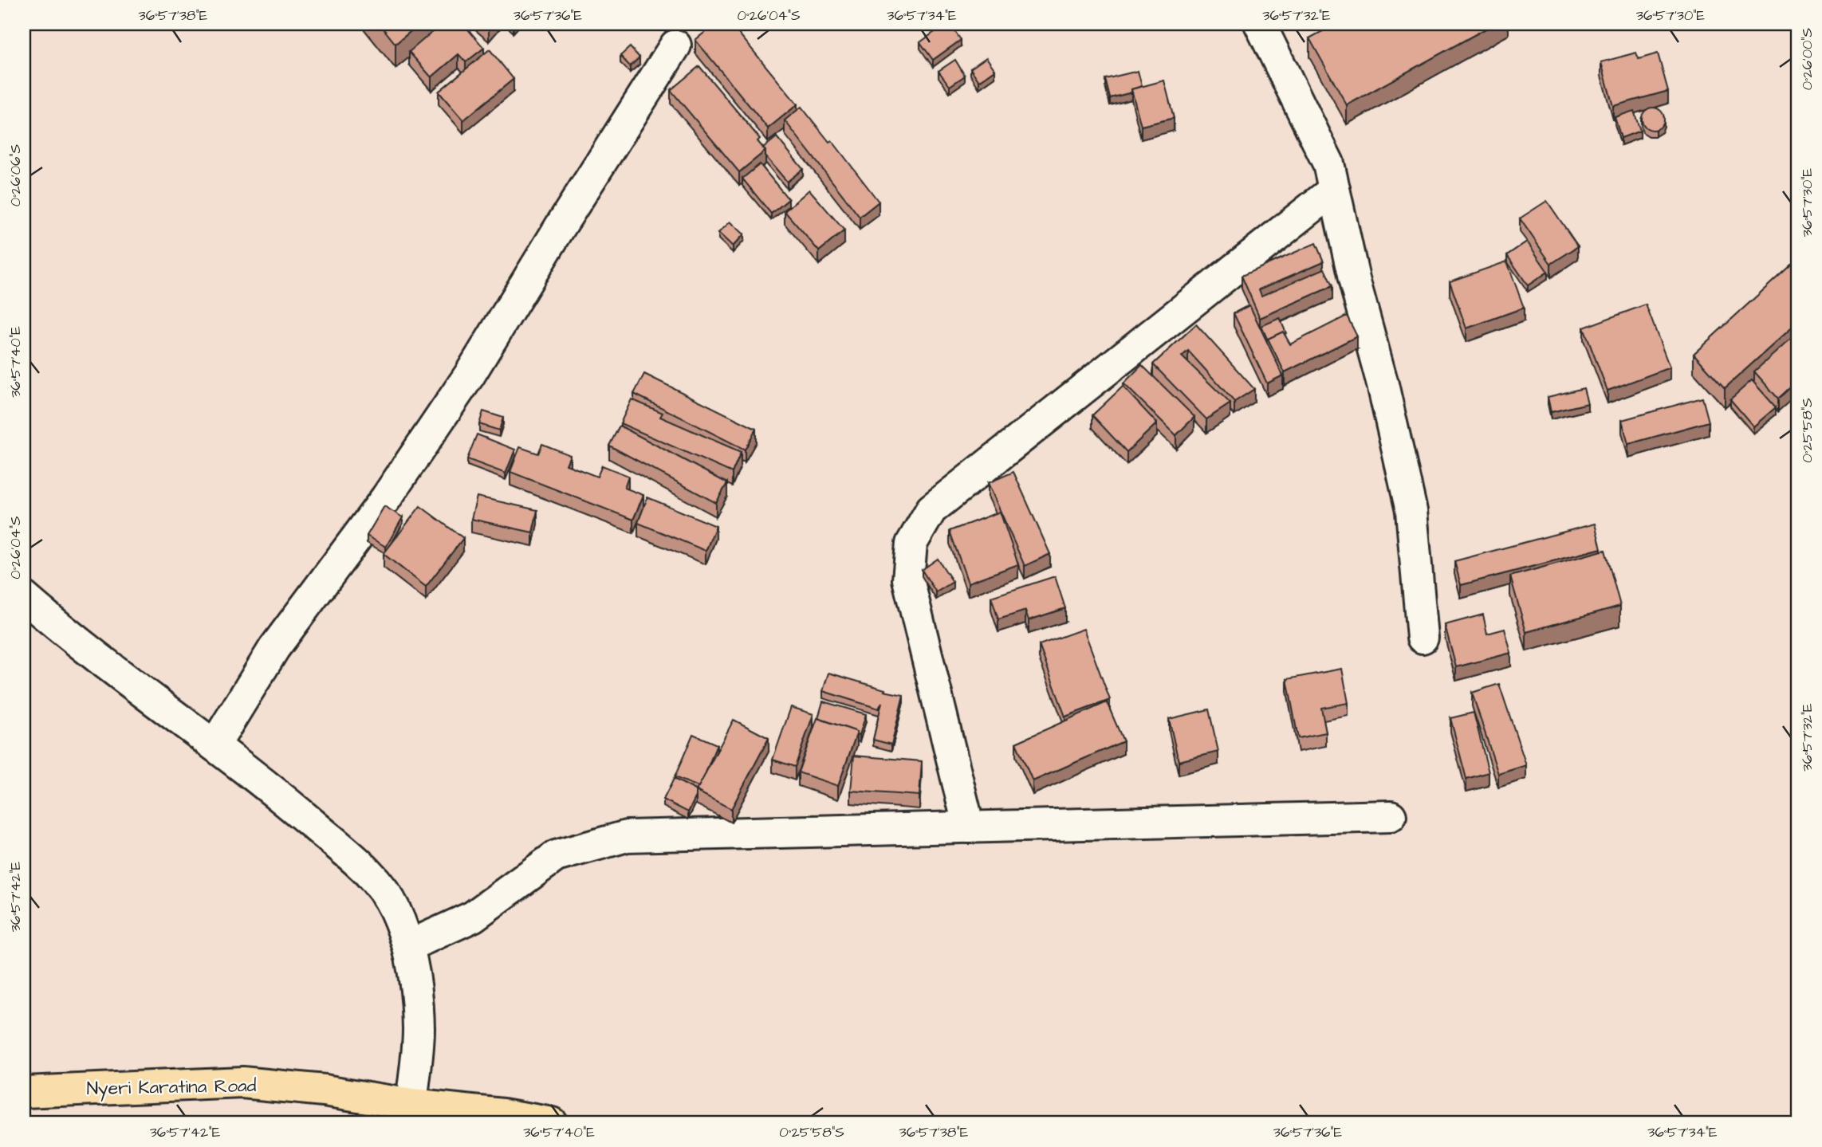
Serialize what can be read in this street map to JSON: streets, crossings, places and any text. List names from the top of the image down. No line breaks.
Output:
{"streets":{"highway":["Nyeri Karatina Road"]},"coordinates":["36°57'38\"E","36°57'36\"E","0°26'04\"S","36°57'34\"E","36°57'32\"E","36°57'30\"E","0°26'00\"S","0°26'06\"S","36°57'40\"E","0°25'58\"S","36°57'42\"E"]}
